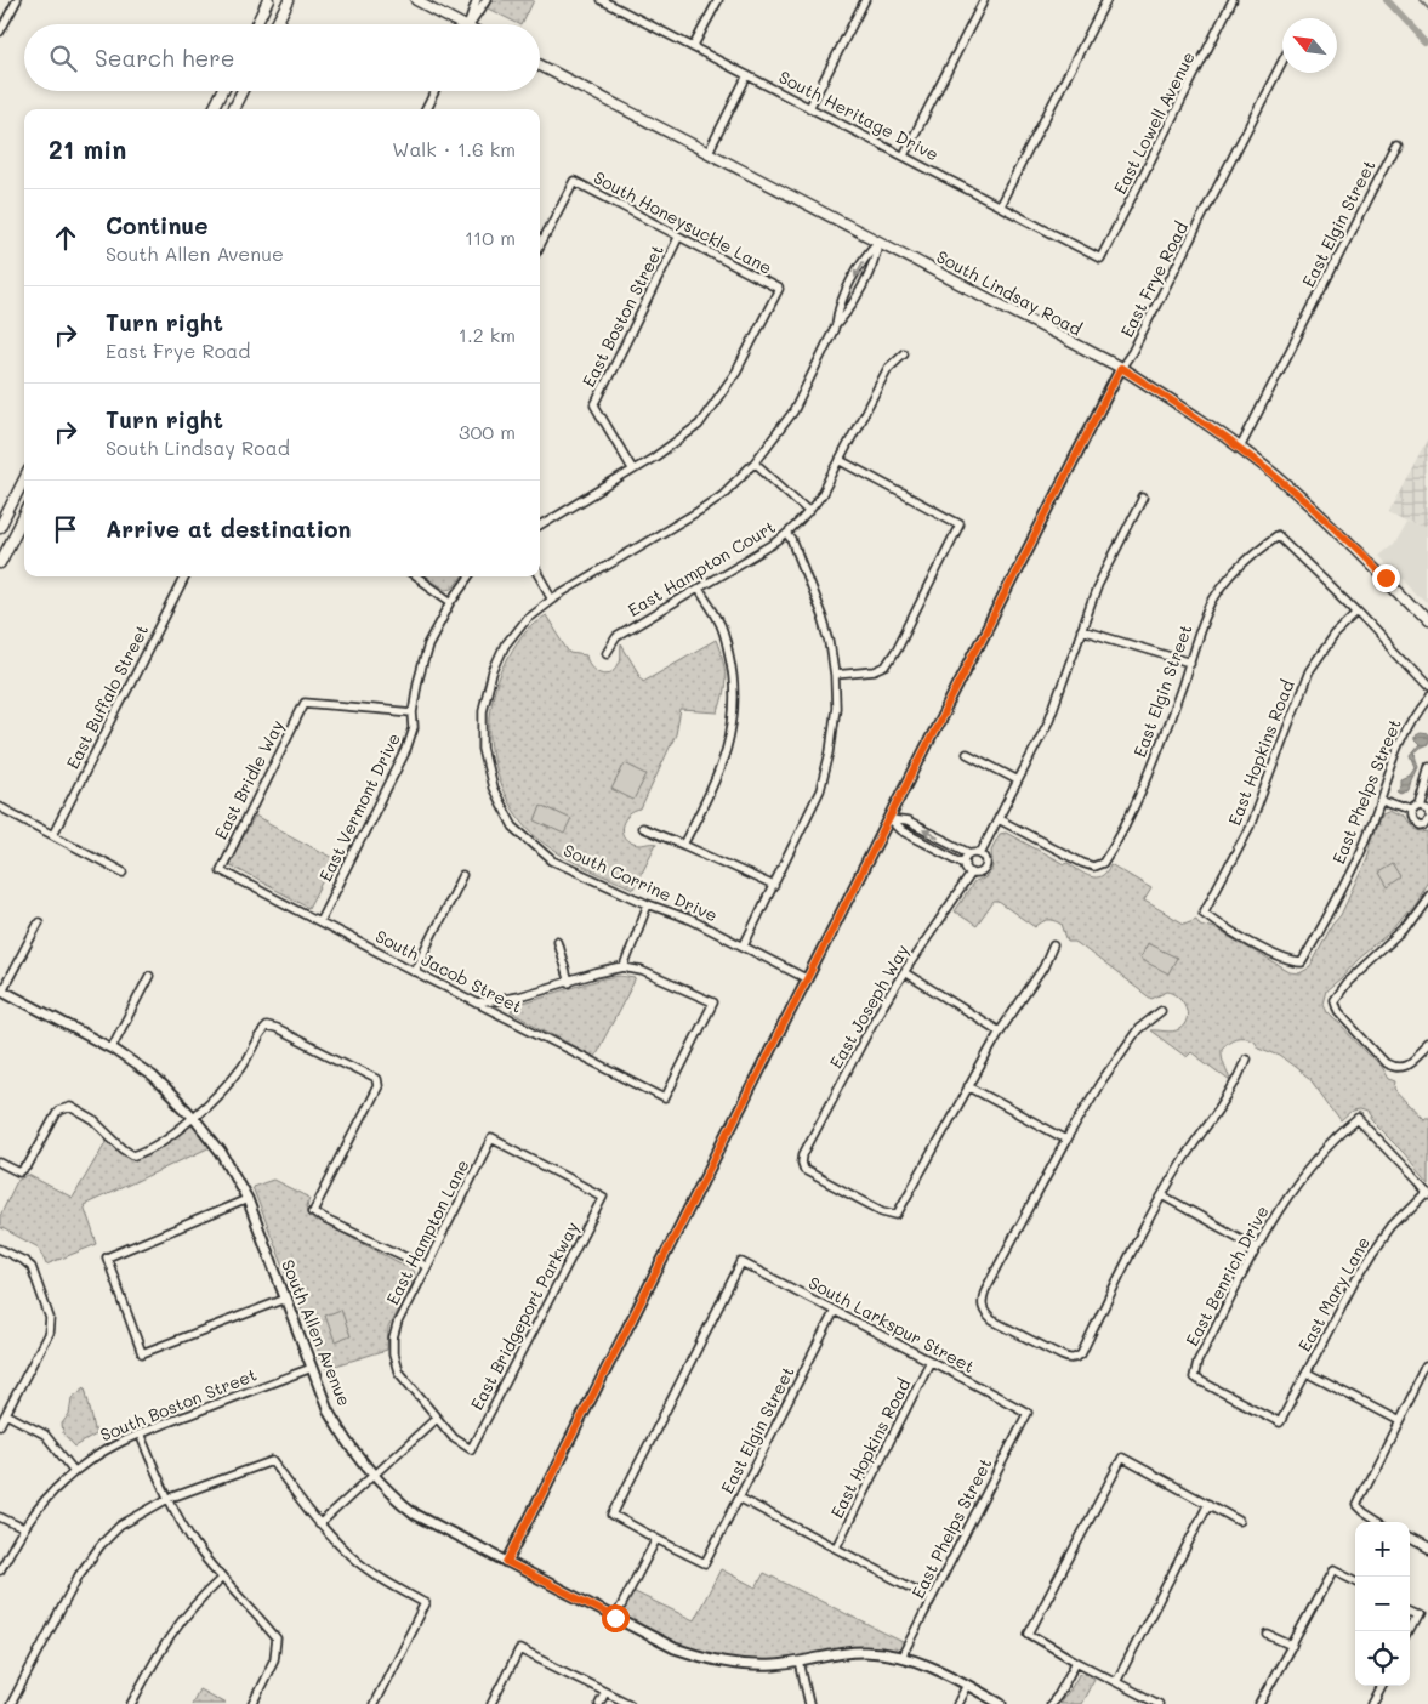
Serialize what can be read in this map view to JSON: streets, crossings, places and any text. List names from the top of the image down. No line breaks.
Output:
{"streets":{"main road":["South Lindsay Road"],"street":["South Heritage Drive","East Lowell Avenue","South Honeysuckle Lane","East Elgin Street","East Frye Road","East Boston Street","East Hampton Court","East Buffalo Street","East Hopkins Road","East Bridle Way","East Phelps Street","East Vermont Drive","South Corrine Drive","South Jacob Street","East Joseph Way","East Hampton Lane","East Benrich Drive","East Mary Lane","East Bridgeport Parkway","South Larkspur Street","South Allen Avenue","South Boston Street"]},"crossings":[["South Heritage Drive","East Lowell Avenue"],["South Honeysuckle Lane","East Boston Street"],["East Elgin Street","South Lindsay Road"],["East Elgin Street","East Hopkins Road"],["East Elgin Street","East Joseph Way"],["East Elgin Street","South Larkspur Street"],["East Frye Road","South Lindsay Road"],["East Frye Road","South Corrine Drive"],["East Frye Road","South Allen Avenue"],["South Lindsay Road","South Corrine Drive"],["East Hopkins Road","East Phelps Street"],["East Hopkins Road","South Larkspur Street"],["East Bridle Way","East Vermont Drive"],["East Bridle Way","South Jacob Street"],["East Phelps Street","South Larkspur Street"],["East Phelps Street","South Allen Avenue"],["East Vermont Drive","South Jacob Street"],["East Hampton Lane","East Bridgeport Parkway"],["East Benrich Drive","East Mary Lane"],["South Allen Avenue","South Boston Street"]],"north":"top left","page":{"search":"Search here","heading":["21 min","Walk · 1.6 km"],"list":[["Continue","South Allen Avenue","110 m"],["Turn right","East Frye Road","1.2 km"],["Turn right","South Lindsay Road","300 m"],"Arrive at destination"],"map_buttons":["+","−"]}}
